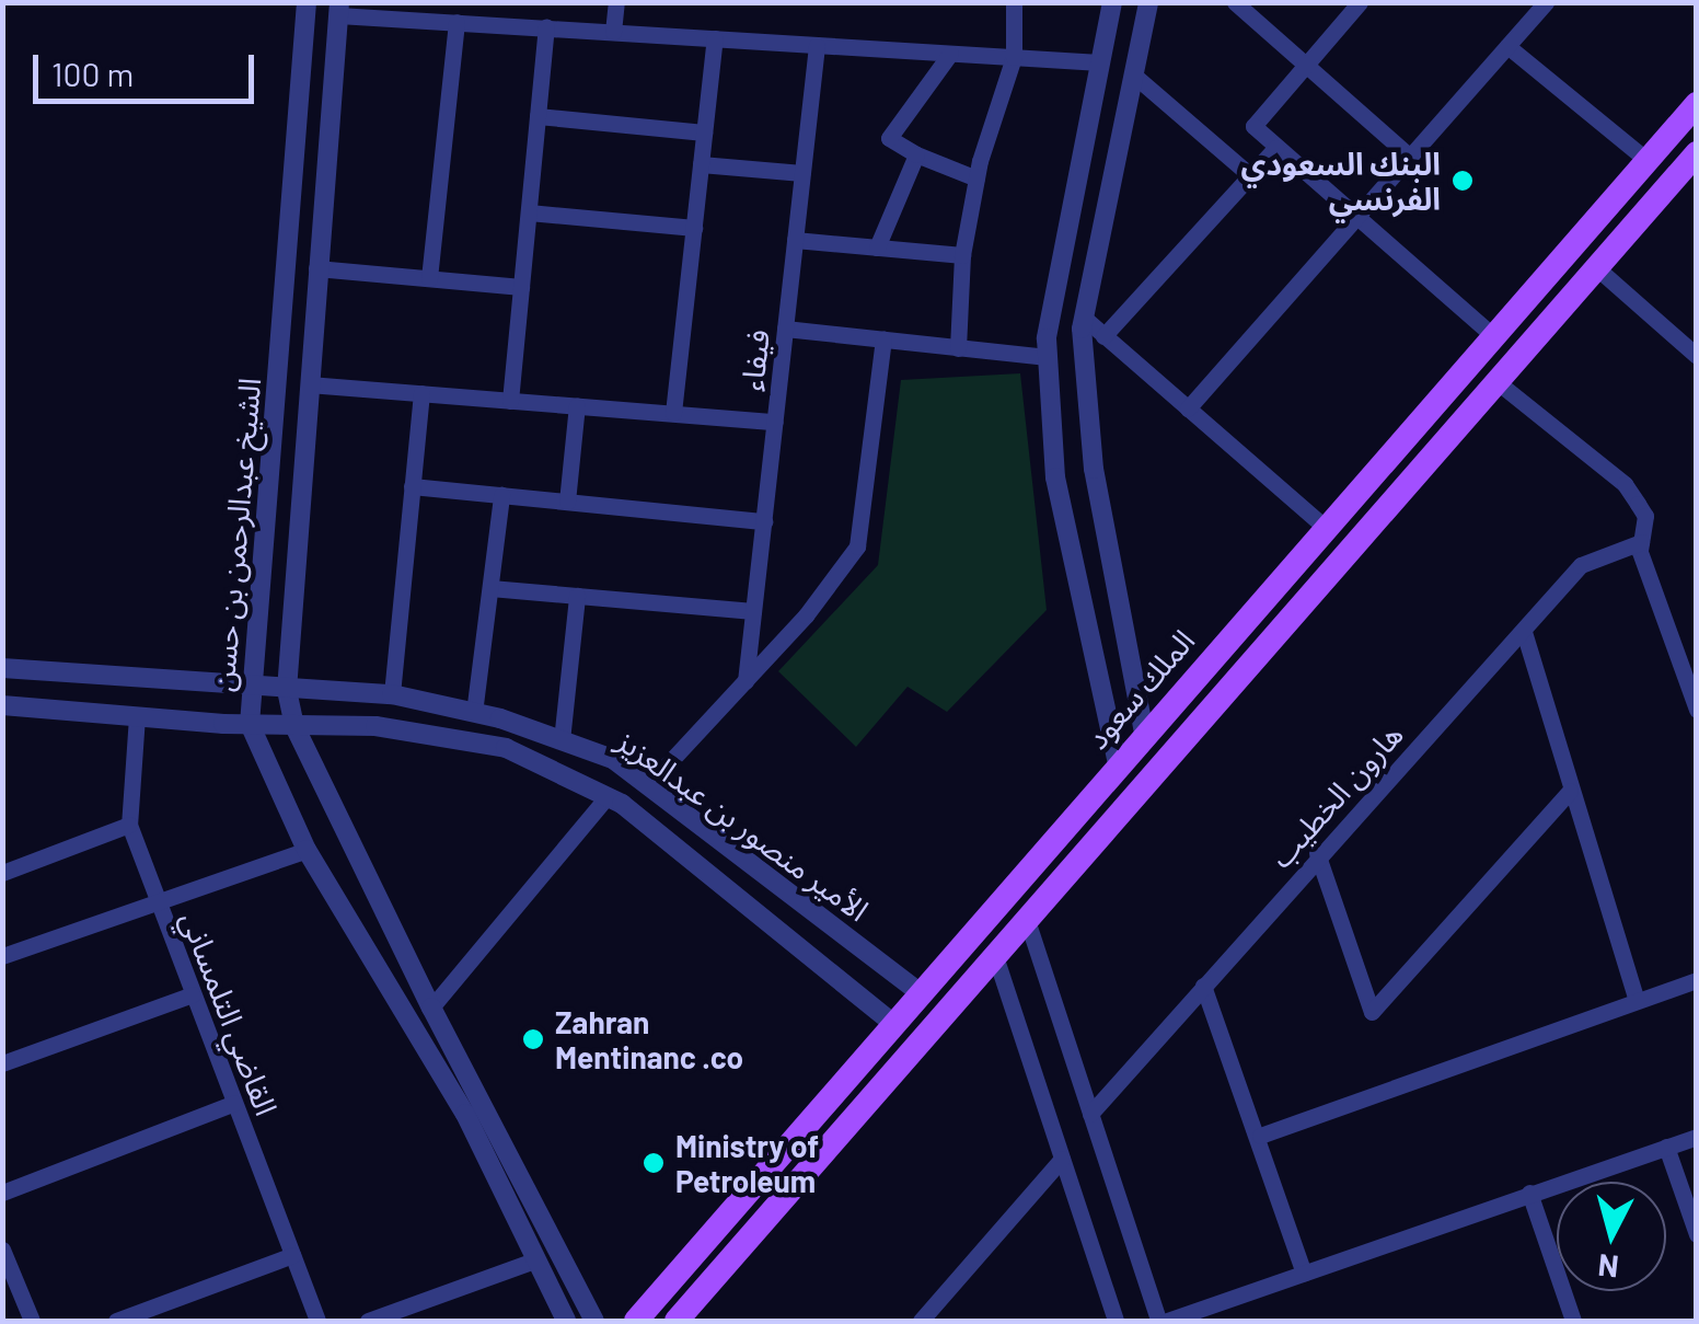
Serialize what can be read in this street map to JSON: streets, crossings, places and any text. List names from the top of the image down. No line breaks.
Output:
{"streets":{"main road":["الملك سعود"],"street":["فيفاء","الشيخ عبدالرحمن بن حسن","هارون الخطيب","الأمير منصور بن عبدالعزيز","القاضي التلمساني"]},"crossings":[["الشيخ عبدالرحمن بن حسن","الأمير منصور بن عبدالعزيز"],["الملك سعود","الأمير منصور بن عبدالعزيز"],["الأمير منصور بن عبدالعزيز","القاضي التلمساني"]],"places":["البنك السعودي الفرنسي","Zahran Mentinanc .co","Ministry of Petroleum"],"scale_bar":"100 m","north":"bottom"}
